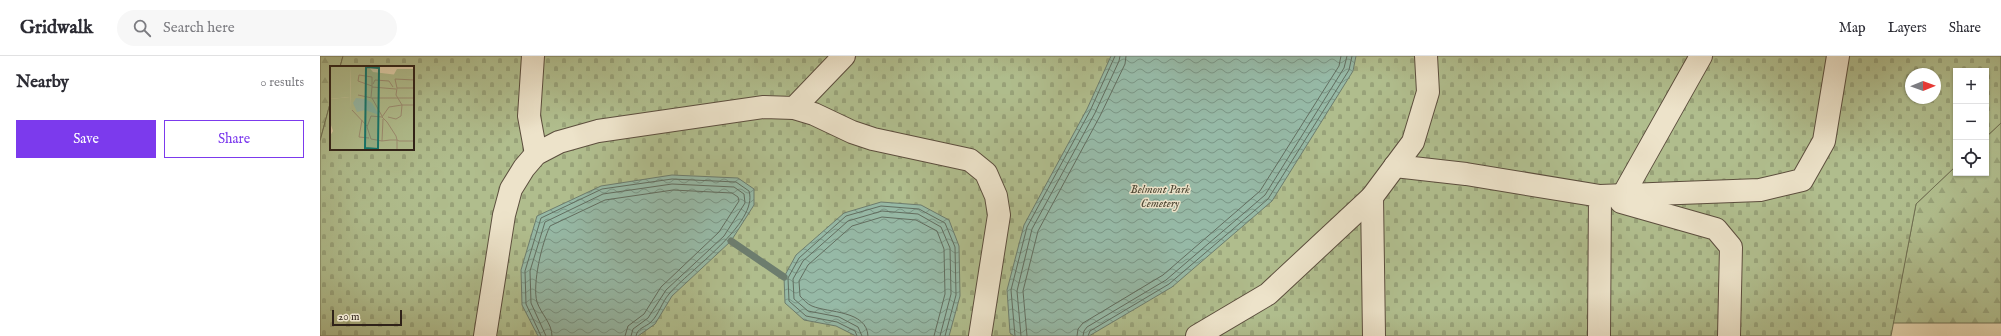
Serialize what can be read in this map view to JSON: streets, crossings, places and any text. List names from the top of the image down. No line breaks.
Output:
{"parks":["Belmont Park Cemetery"],"scale_bar":"20 m","north":"right","page":{"header":"Gridwalk","search":"Search here","nav":["Map","Layers","Share"],"heading":["Nearby","0 results"],"map_buttons":["+","−"],"buttons":["Save","Share"],"scale":"20 m"}}
